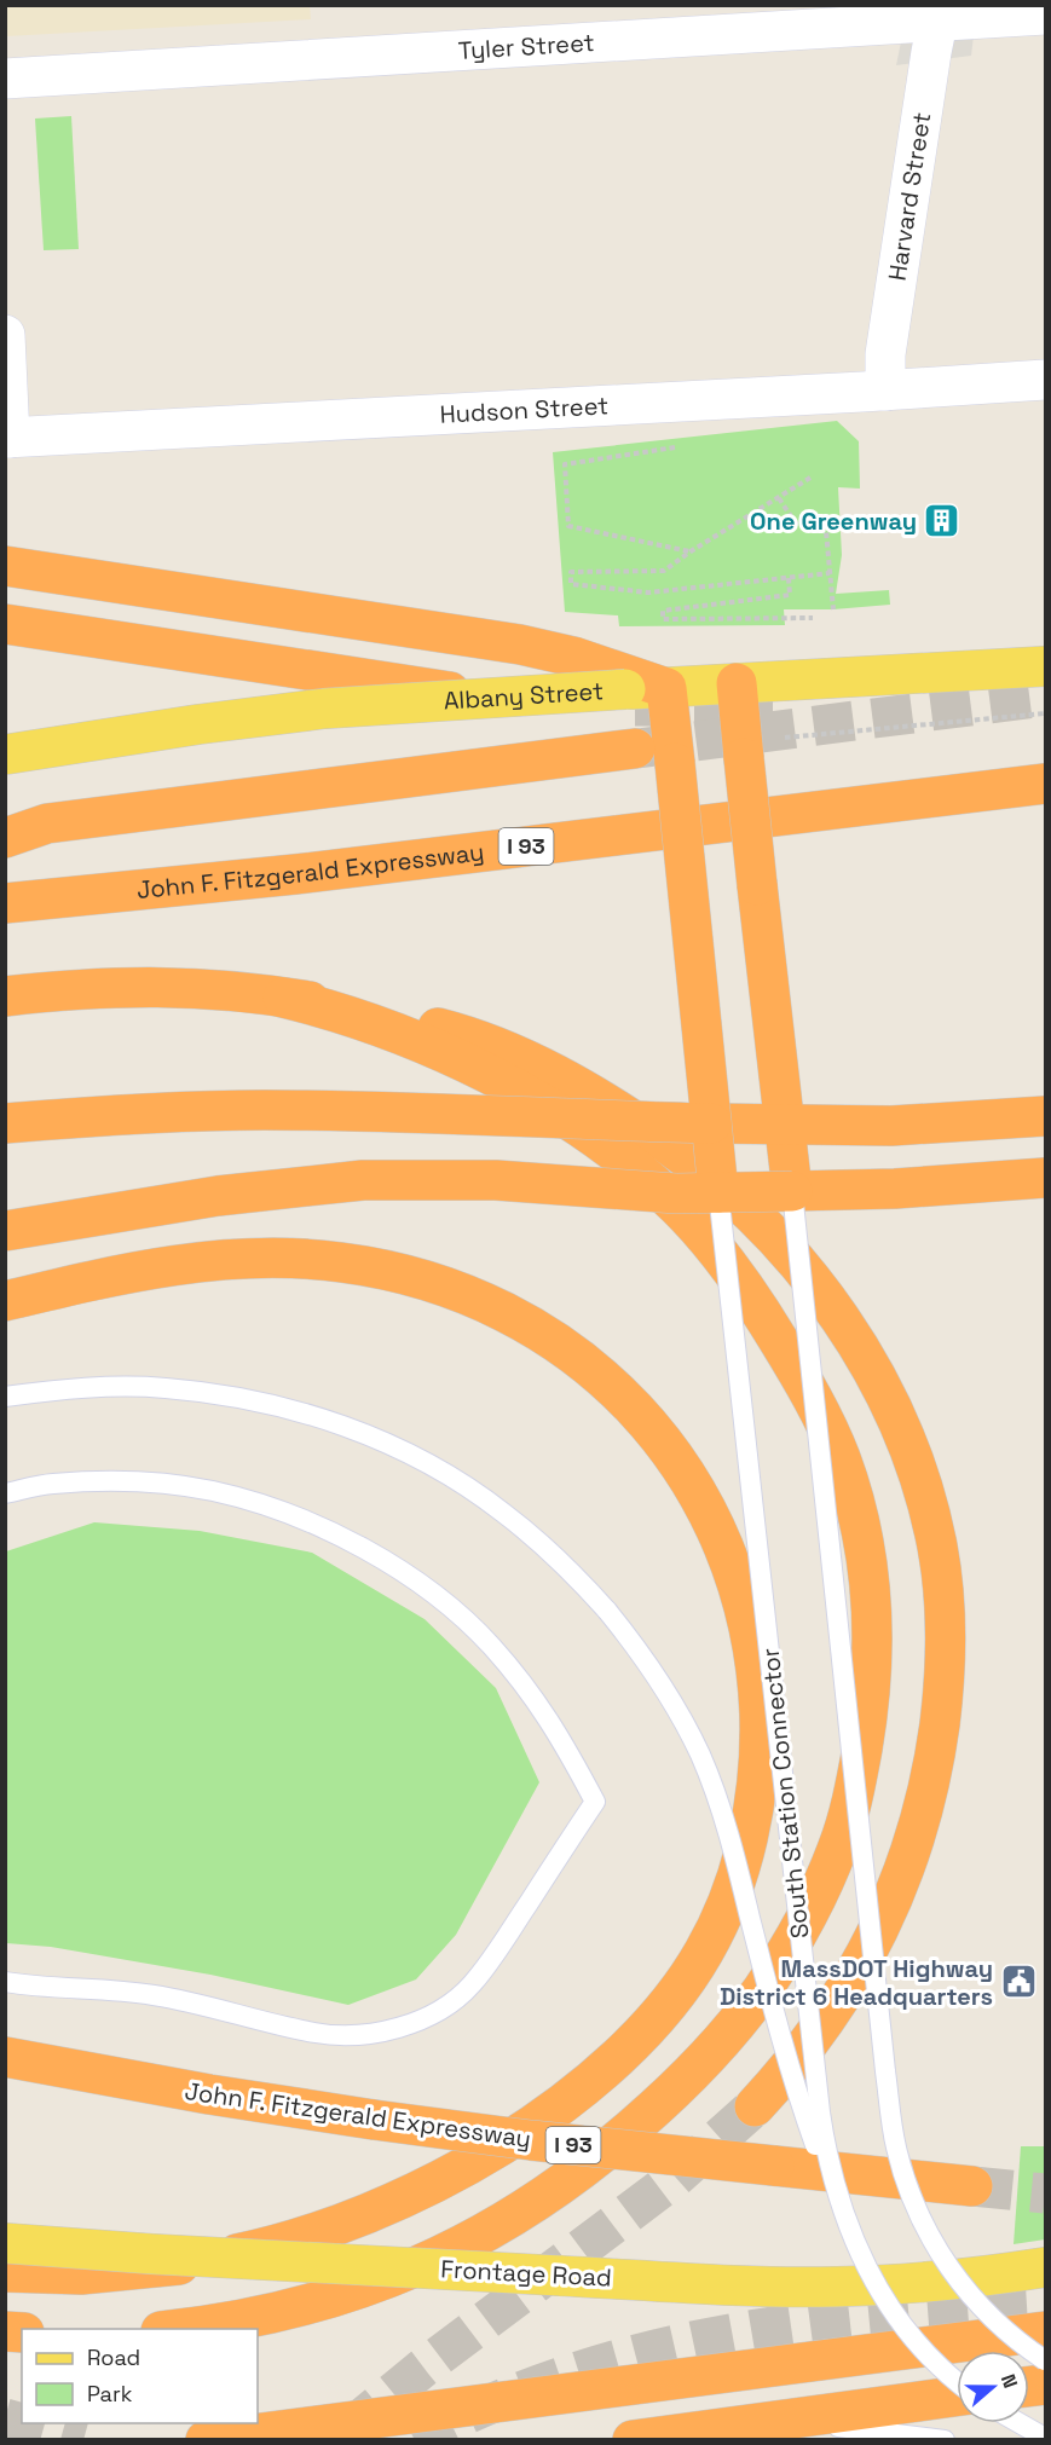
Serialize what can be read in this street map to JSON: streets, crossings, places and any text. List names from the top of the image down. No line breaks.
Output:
{"streets":{"highway":["I 93","John F. Fitzgerald Expressway"],"main road":["Albany Street","Frontage Road"],"street":["Tyler Street","Harvard Street","Hudson Street"],"lane":["South Station Connector"]},"crossings":[["Tyler Street","Harvard Street"],["Harvard Street","Hudson Street"]],"places":{"building":["One Greenway"],"public building":["MassDOT Highway District 6 Headquarters"]},"legend":["Road","Park"],"north":"right"}
